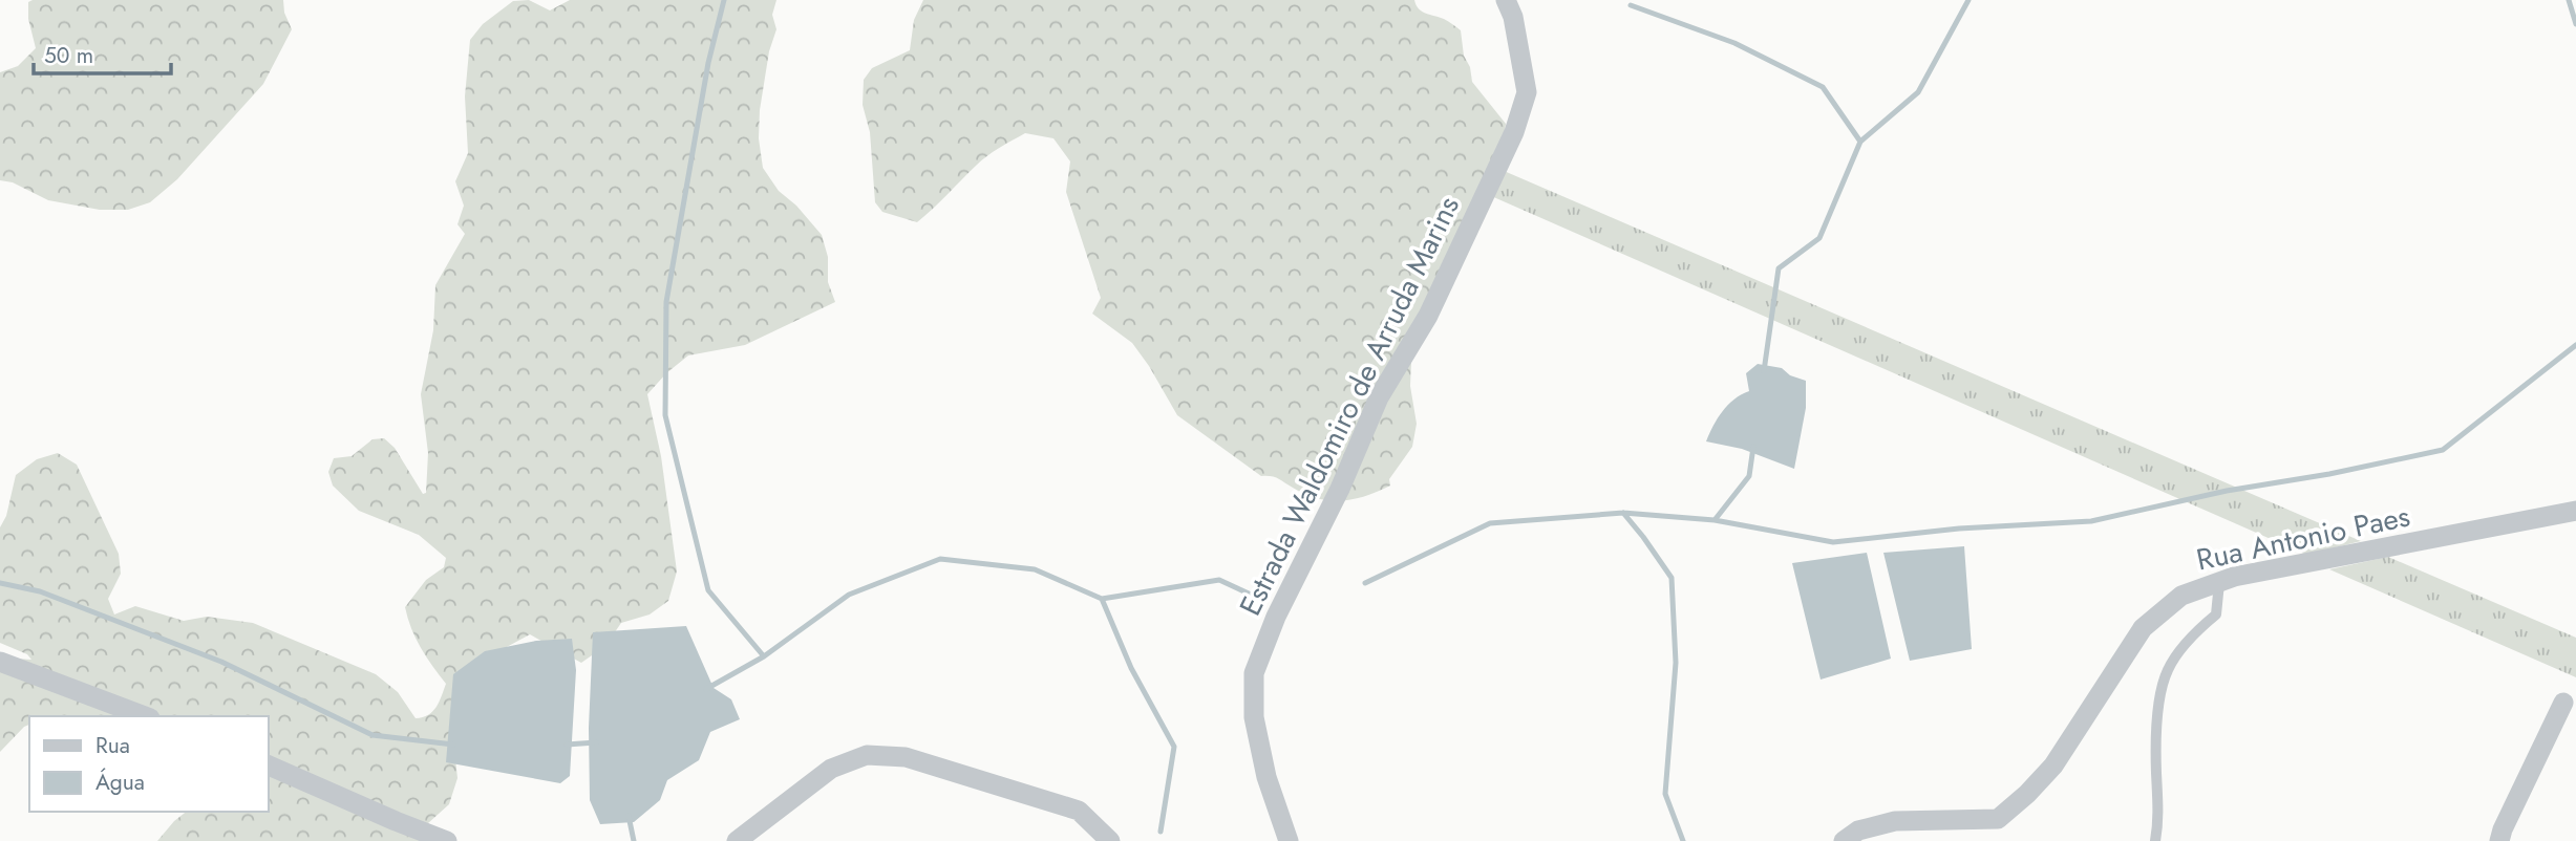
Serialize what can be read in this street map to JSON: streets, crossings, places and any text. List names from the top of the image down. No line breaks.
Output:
{"streets":{"street":["Estrada Waldomiro de Arruda Marins","Rua Antonio Paes"]},"legend":["Rua","Água"],"scale_bar":"50 m"}
